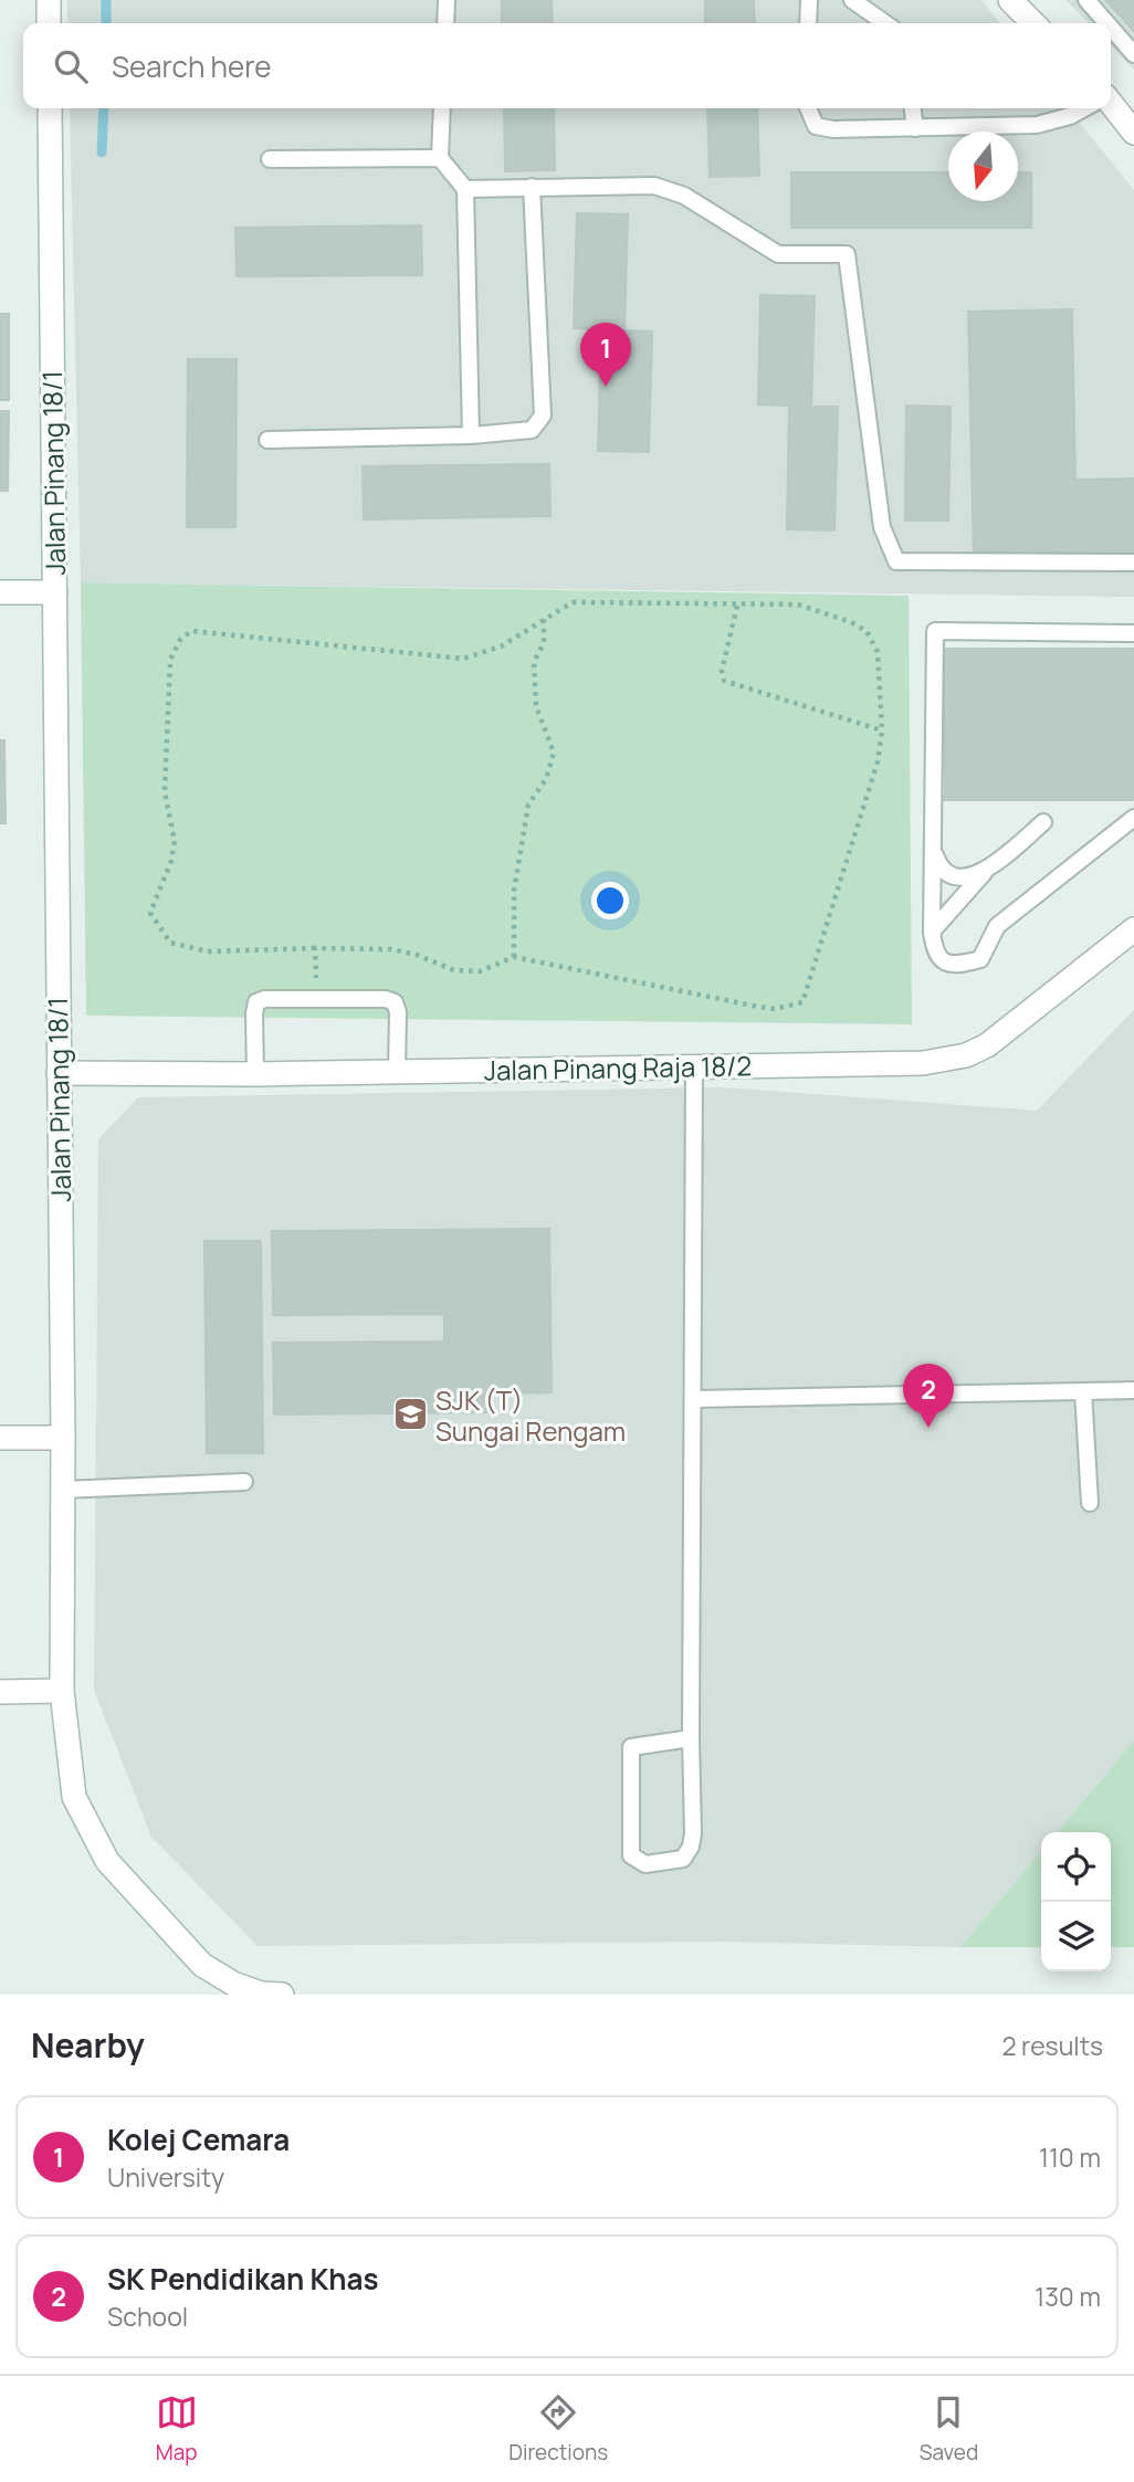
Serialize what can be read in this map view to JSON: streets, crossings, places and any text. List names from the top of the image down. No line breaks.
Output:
{"streets":{"street":["Jalan Pinang 18/1","Jalan Pinang Raja 18/2"]},"crossings":[["Jalan Pinang 18/1","Jalan Pinang Raja 18/2"]],"places":{"school or university":["SJK (T) Sungai Rengam"]},"north":"bottom","page":{"search":"Search here","pins":["1","2"],"heading":["Nearby","2 results"],"list":[{"mark":"1","name":"Kolej Cemara","note":"University","value":"110 m"},{"mark":"2","name":"SK Pendidikan Khas","note":"School","value":"130 m"}],"nav":["Map","Directions","Saved"]}}
